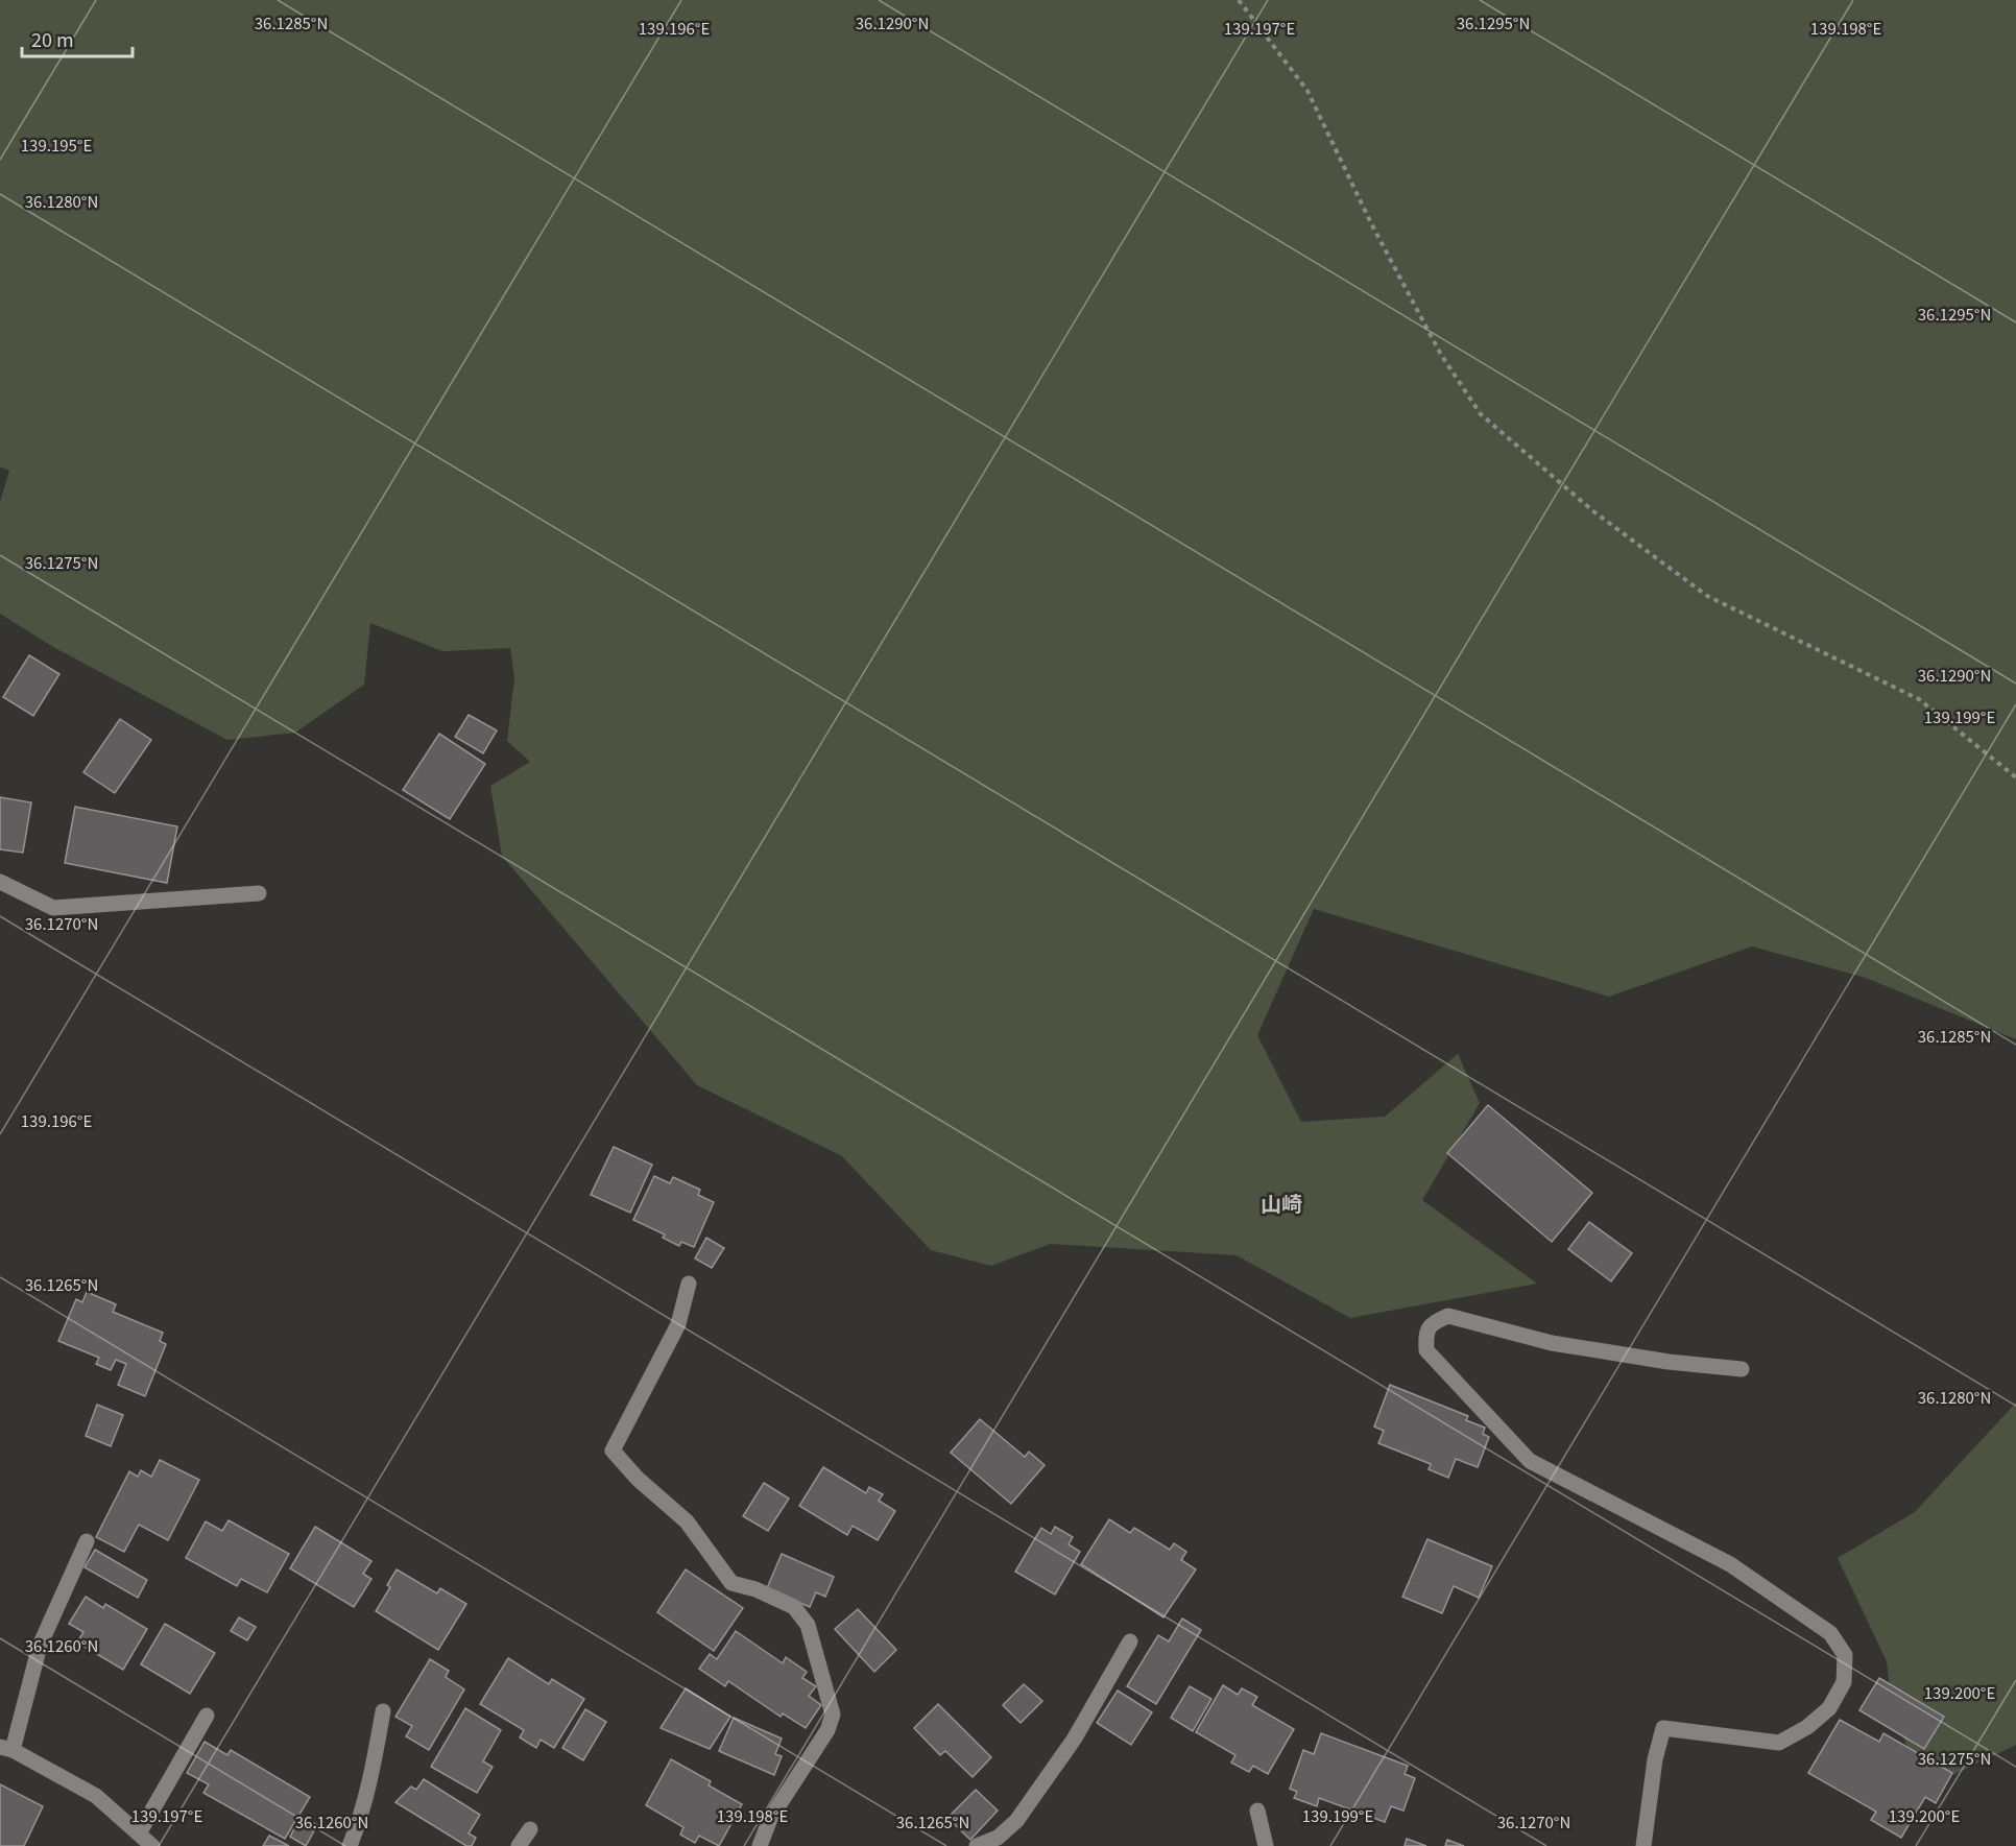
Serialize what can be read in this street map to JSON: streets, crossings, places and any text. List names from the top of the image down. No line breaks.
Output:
{"districts":["山崎"],"scale_bar":"20 m","coordinates":["36.1285°N","36.1290°N","36.1295°N","139.196°E","139.197°E","139.198°E","139.195°E","36.1280°N","36.1275°N","139.199°E","36.1270°N","36.1265°N","36.1260°N","139.200°E"]}
